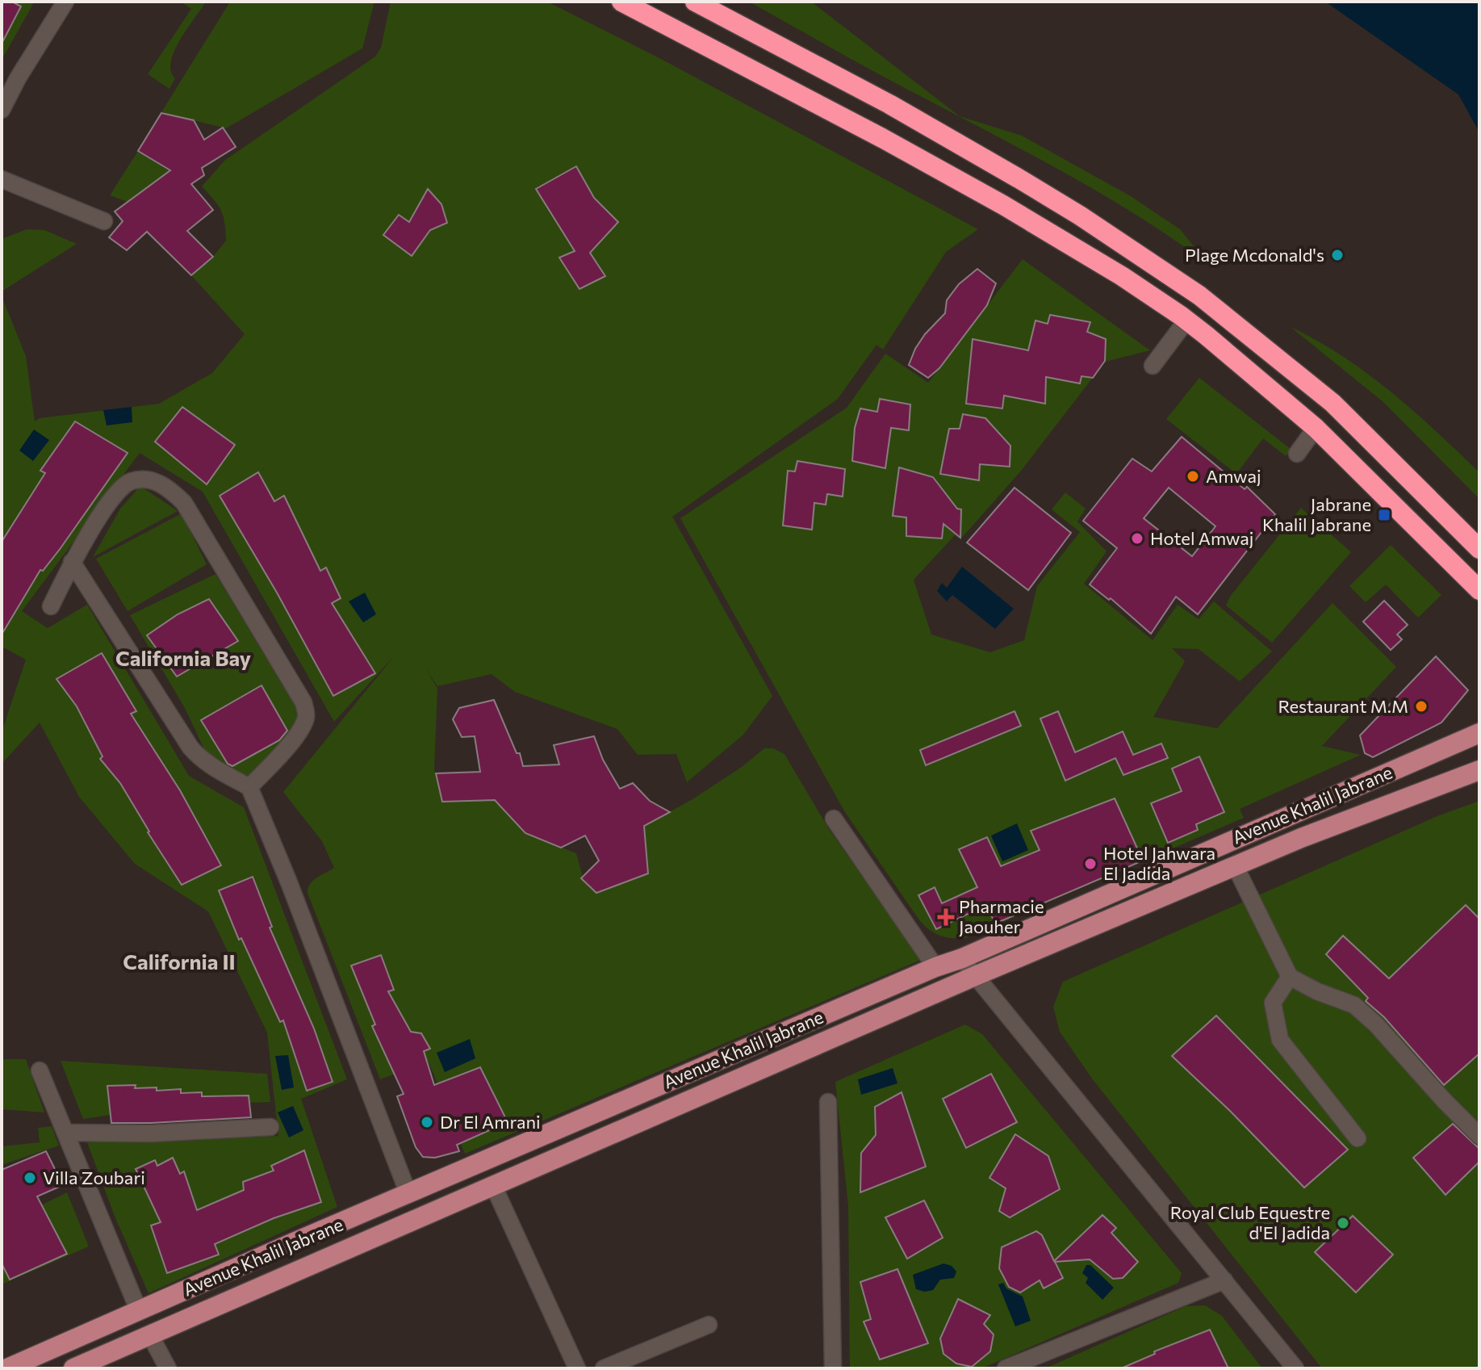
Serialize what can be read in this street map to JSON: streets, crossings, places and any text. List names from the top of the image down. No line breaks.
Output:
{"streets":{"main road":["Avenue Khalil Jabrane"]},"districts":["California Bay","California II"],"places":{"other":["Plage Mcdonald's","Amwaj","Hotel Amwaj","Restaurant M.M","Hotel Jahwara El Jadida","Dr El Amrani","Villa Zoubari","Royal Club Equestre d'El Jadida"],"transit":["Jabrane Khalil Jabrane"],"health":["Pharmacie Jaouher"]}}
